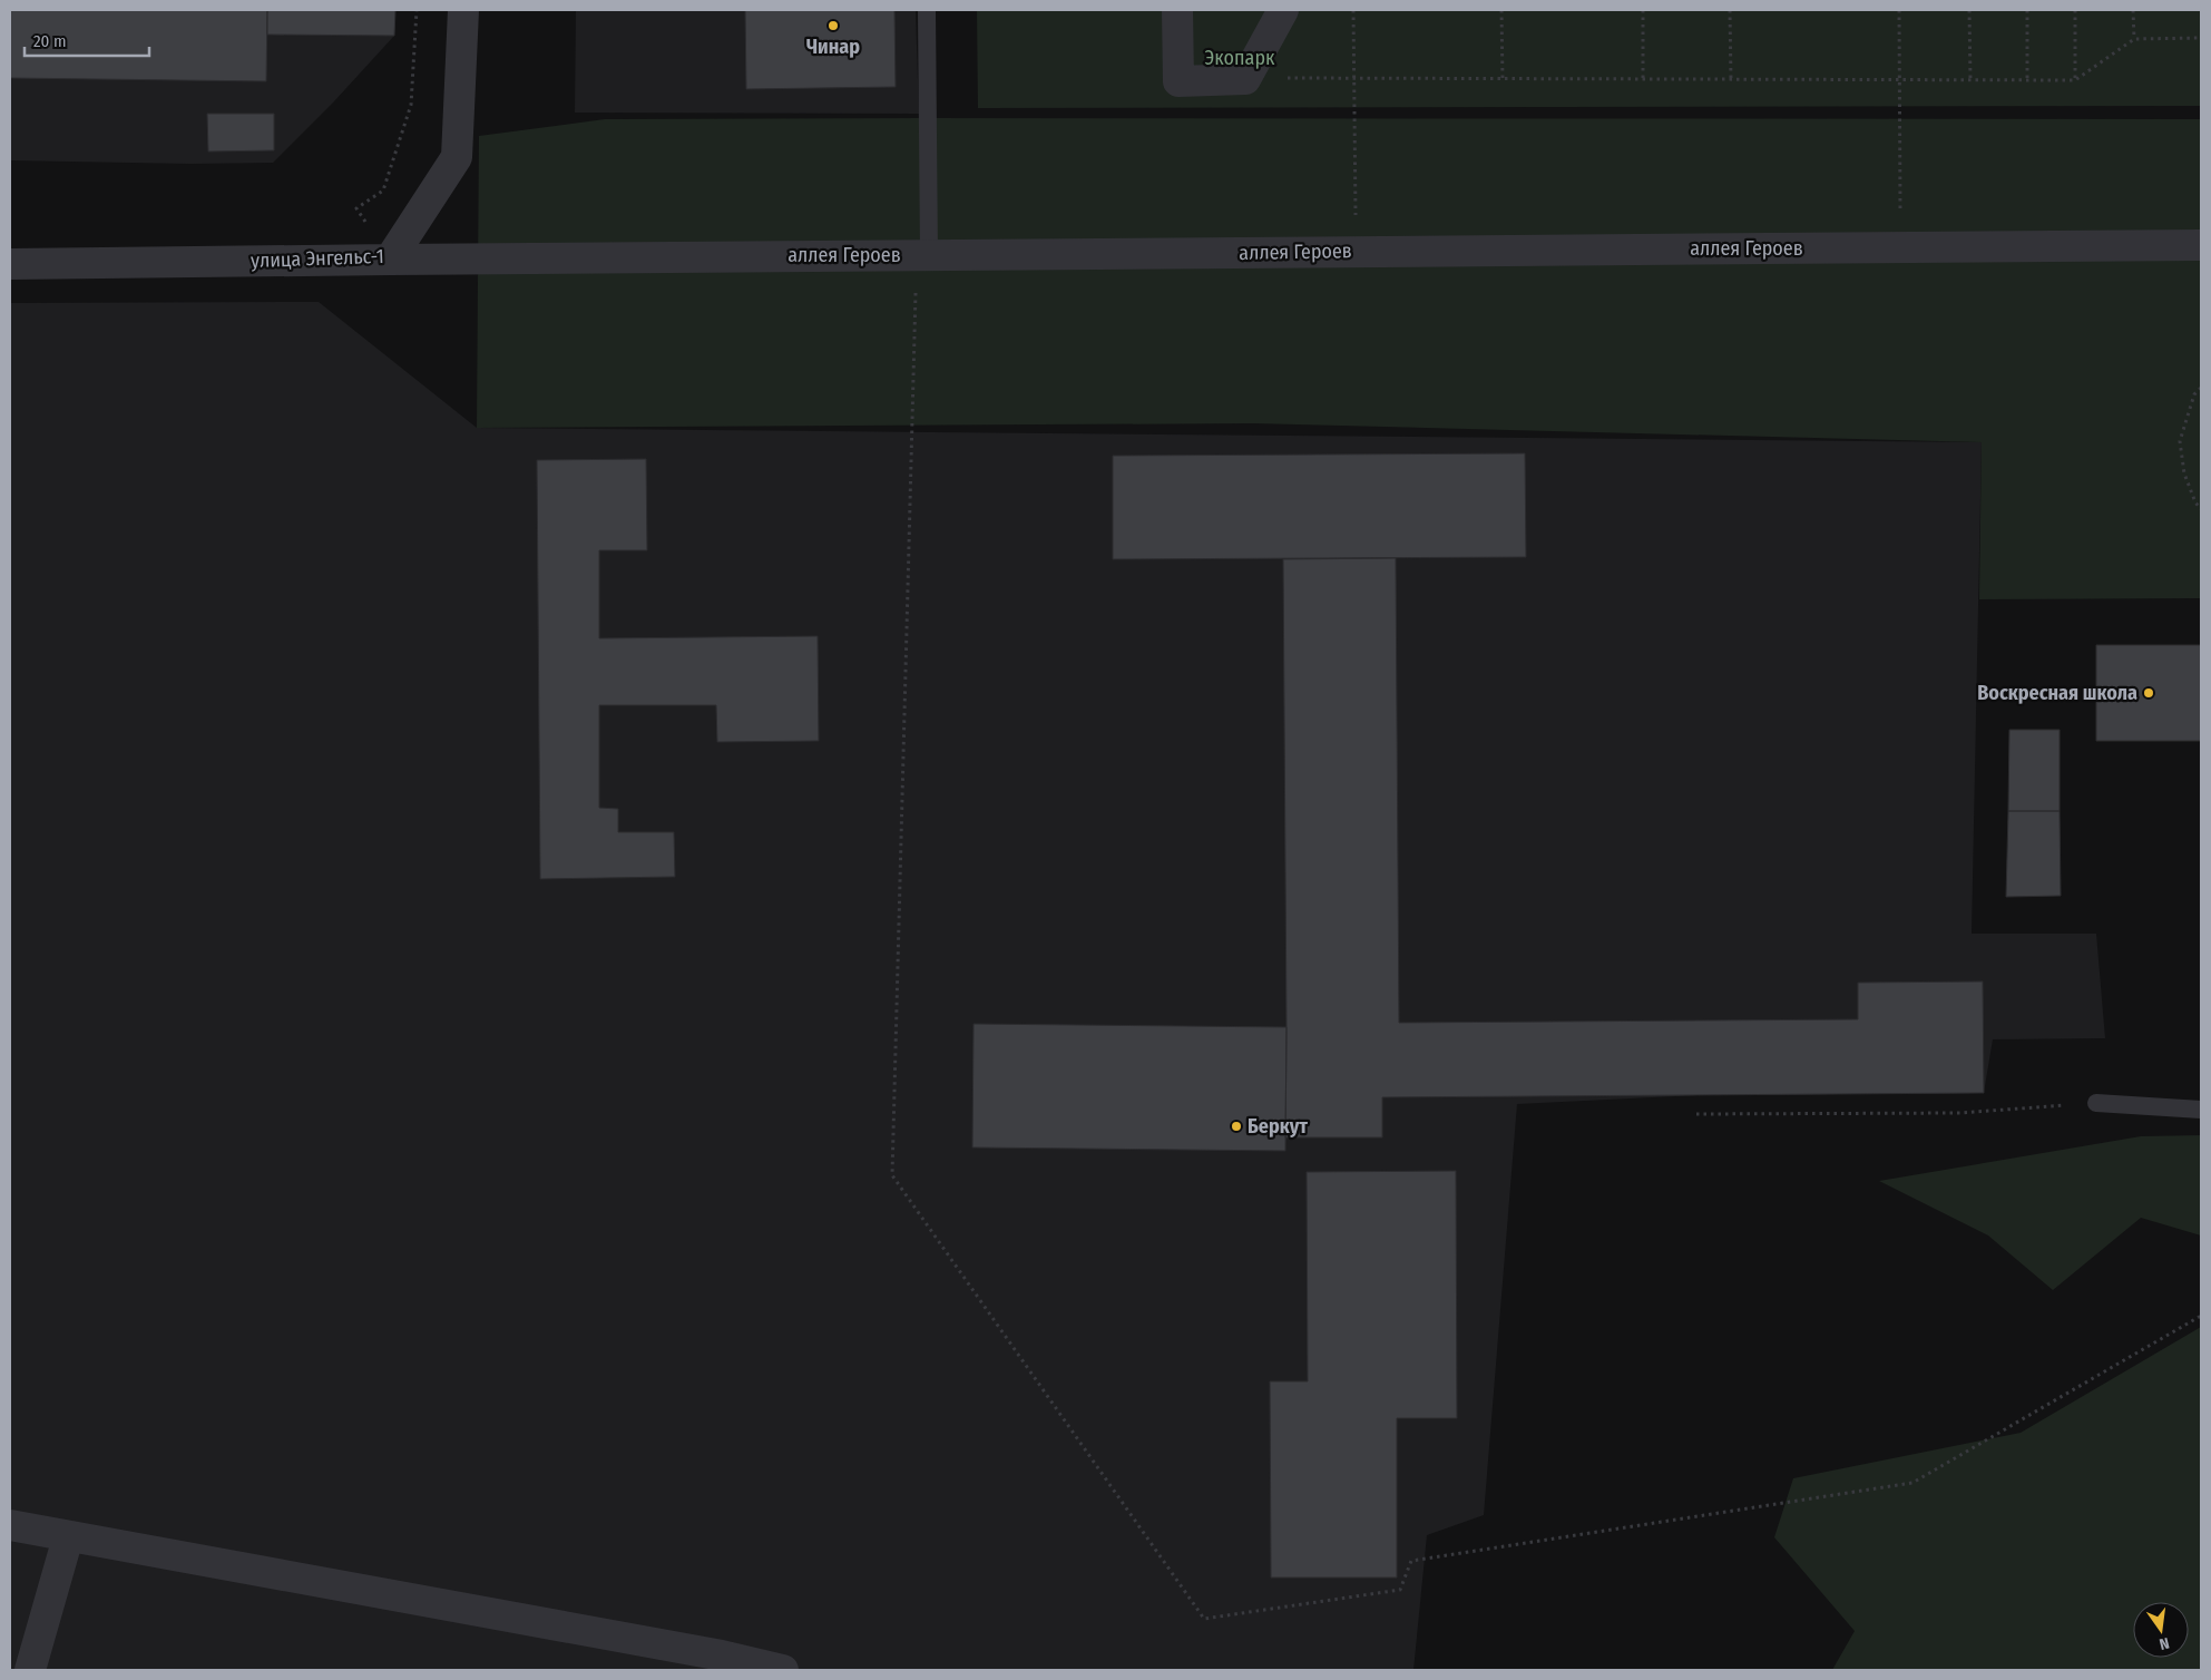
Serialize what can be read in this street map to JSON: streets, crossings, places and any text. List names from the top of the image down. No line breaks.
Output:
{"streets":{"street":["аллея Героев","улица Энгельс-1"]},"crossings":[["аллея Героев","улица Энгельс-1"]],"parks":["Экопарк"],"places":["Чинар","Воскресная школа","Беркут"],"scale_bar":"20 m","north":"bottom"}
